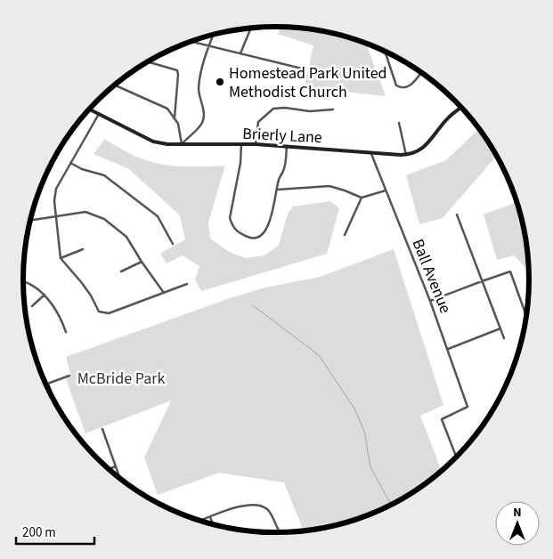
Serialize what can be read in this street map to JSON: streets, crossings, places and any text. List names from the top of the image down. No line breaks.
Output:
{"streets":{"street":["Brierly Lane","Ball Avenue"]},"crossings":[["Brierly Lane","Ball Avenue"]],"parks":["McBride Park"],"places":["Homestead Park United Methodist Church"],"scale_bar":"200 m","north":"top"}
